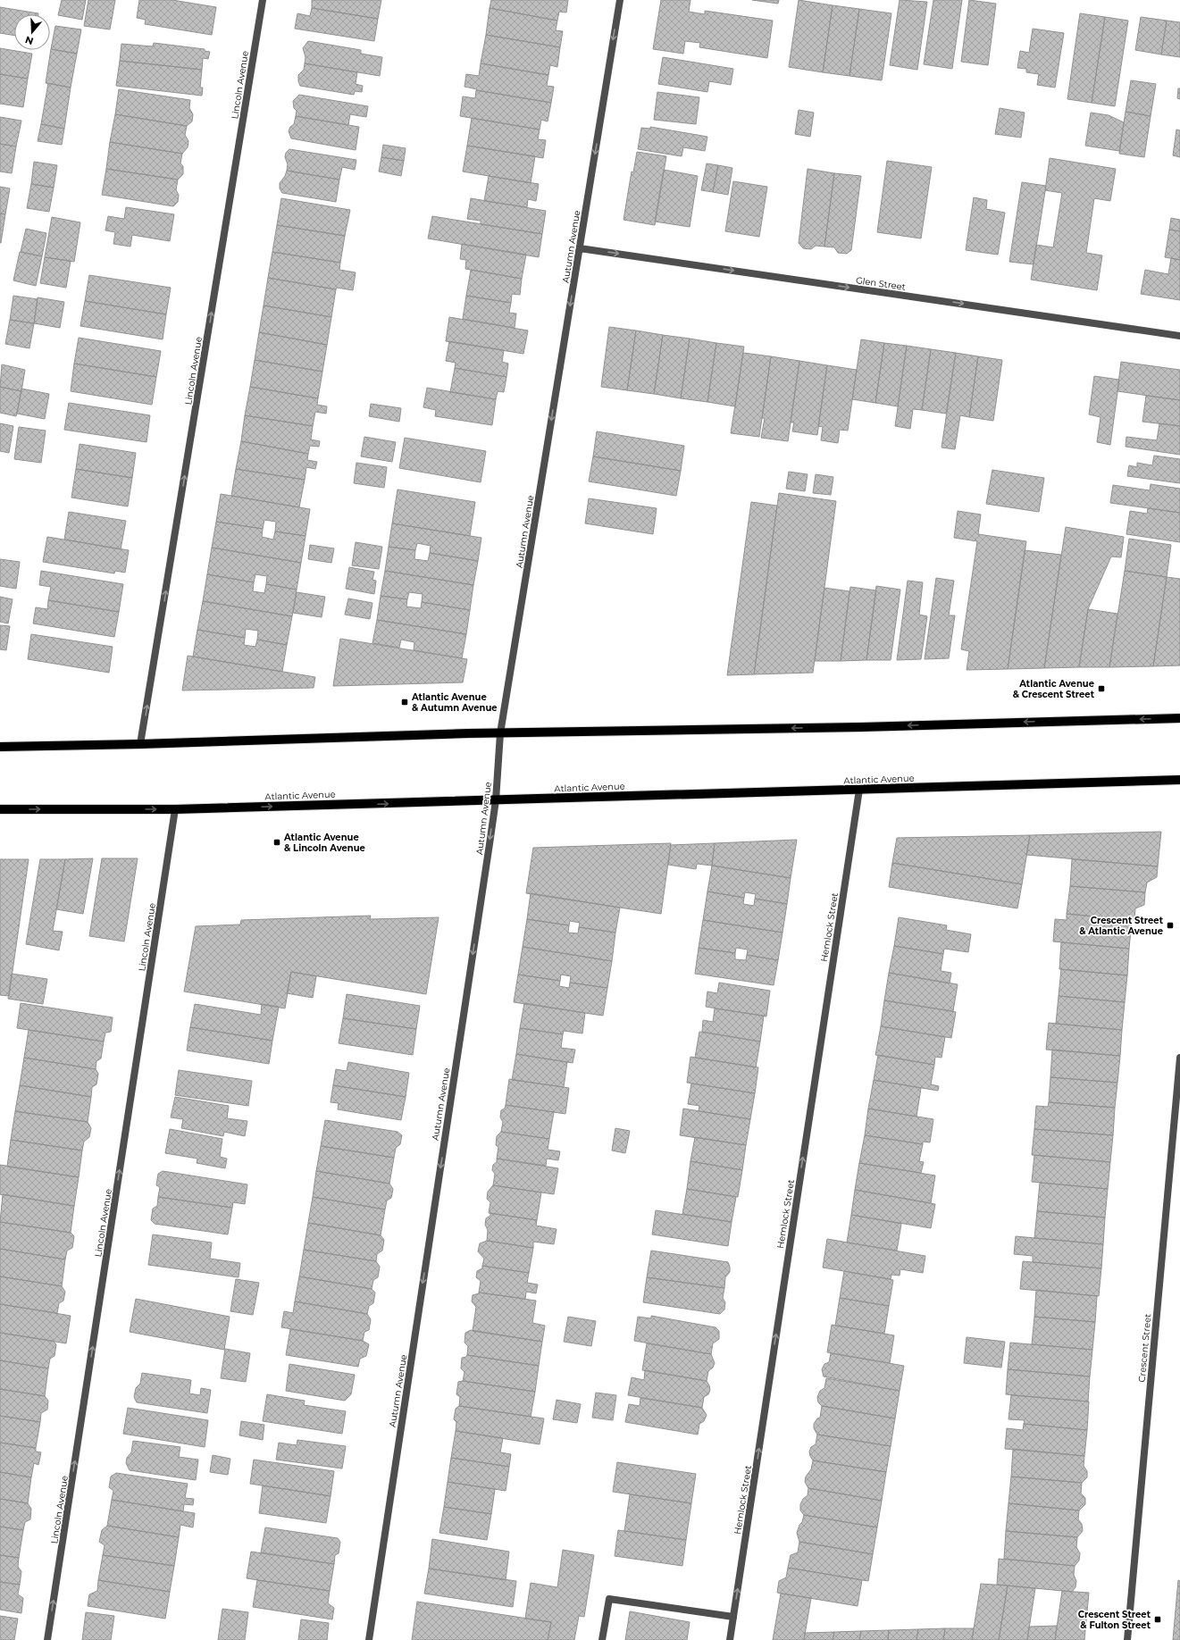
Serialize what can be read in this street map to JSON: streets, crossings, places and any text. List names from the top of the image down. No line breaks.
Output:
{"streets":{"main road":["Atlantic Avenue"],"street":["Lincoln Avenue","Autumn Avenue","Glen Street","Hemlock Street","Crescent Street"]},"crossings":[["Lincoln Avenue","Atlantic Avenue"],["Autumn Avenue","Glen Street"],["Autumn Avenue","Atlantic Avenue"],["Atlantic Avenue","Hemlock Street"]],"one_way":["Lincoln Avenue","Autumn Avenue","Glen Street","Hemlock Street"],"places":{"transit":["Atlantic Avenue & Crescent Street","Atlantic Avenue & Autumn Avenue","Atlantic Avenue & Lincoln Avenue","Crescent Street & Atlantic Avenue","Crescent Street & Fulton Street"]},"north":"bottom"}
